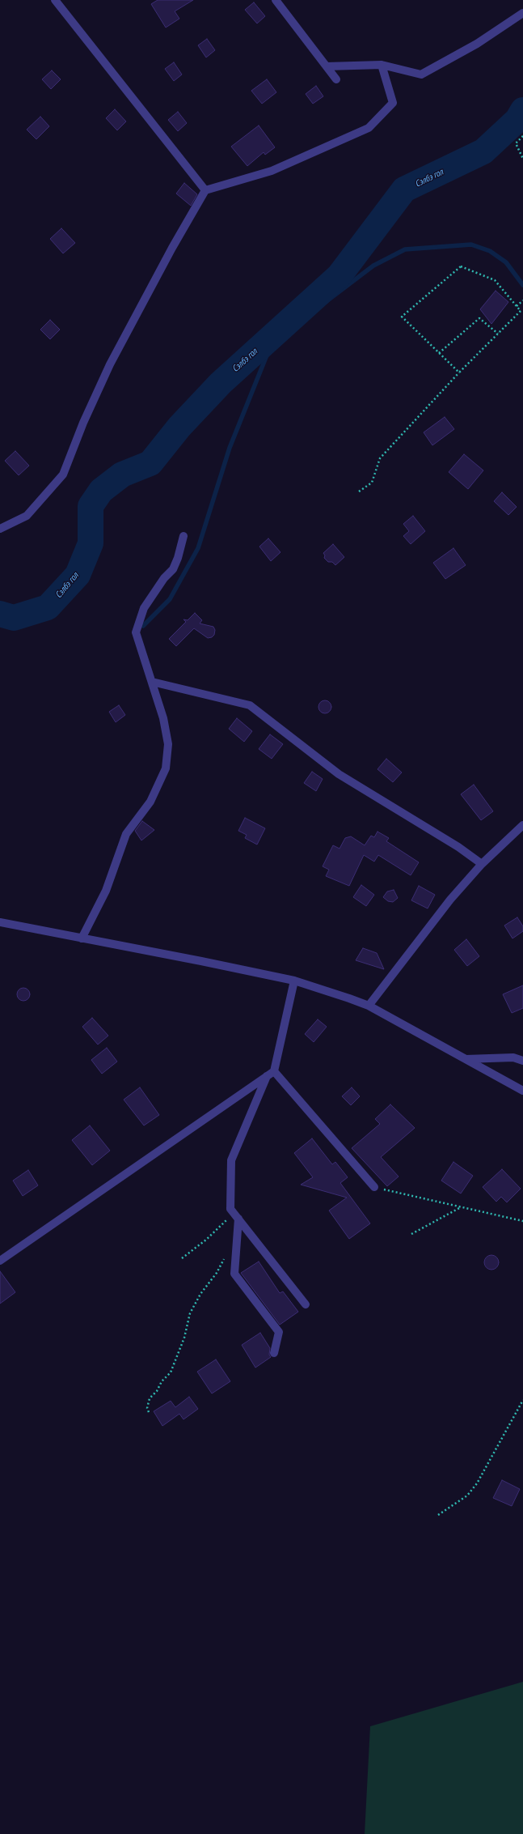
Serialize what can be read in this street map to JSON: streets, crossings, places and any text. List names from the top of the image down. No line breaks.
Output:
{"water":["Сэлбэ гол"]}
